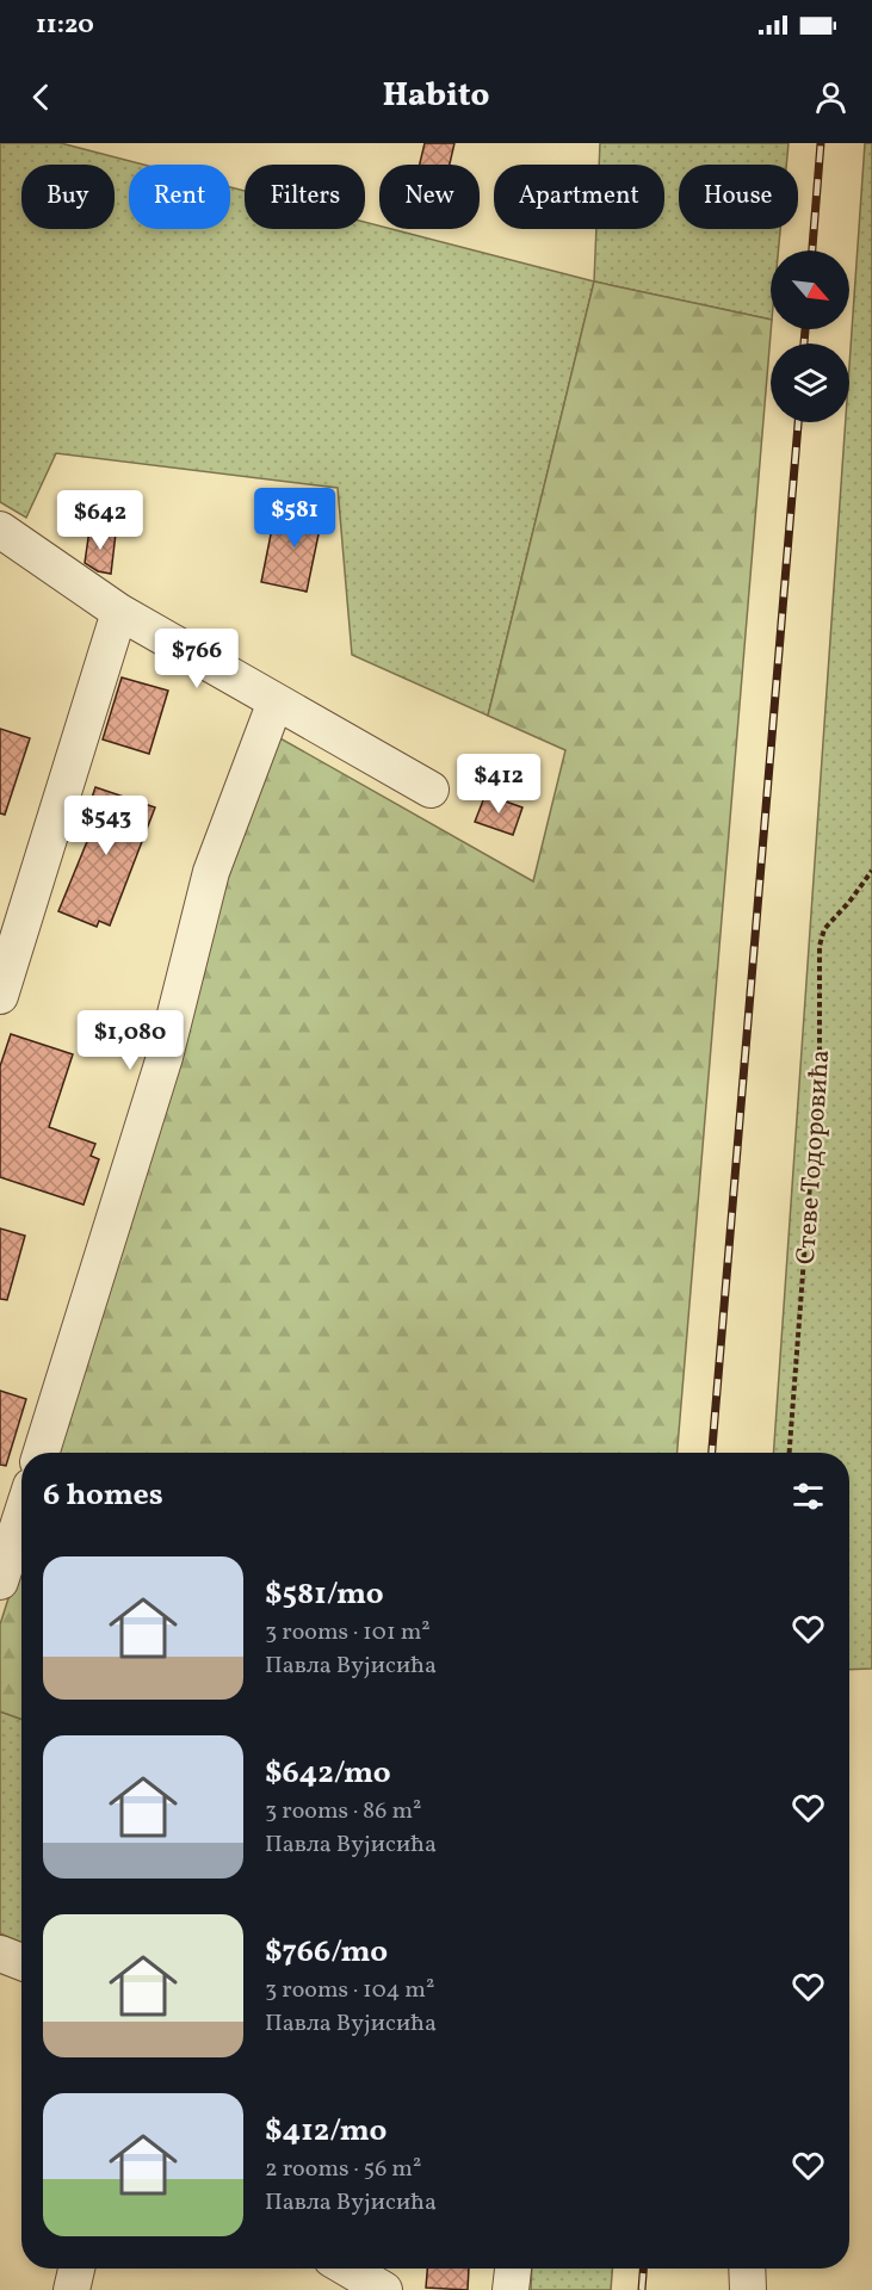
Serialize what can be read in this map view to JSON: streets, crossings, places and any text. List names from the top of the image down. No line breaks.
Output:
{"streets":{"path":["Стеве Тодоровића"]},"north":"bottom right","page":{"status":"11:20","header":"Habito","chip":["Buy","Rent","Filters","New","Apartment","House"],"price":["$581","$642","$766","$412","$543","$1,080"],"heading":"6 homes","list":[{"name":"$581/mo","note":"3 rooms · 101 m² · Павла Вујисића"},{"name":"$642/mo","note":"3 rooms · 86 m² · Павла Вујисића"},{"name":"$766/mo","note":"3 rooms · 104 m² · Павла Вујисића"},{"name":"$412/mo","note":"2 rooms · 56 m² · Павла Вујисића"}]}}
